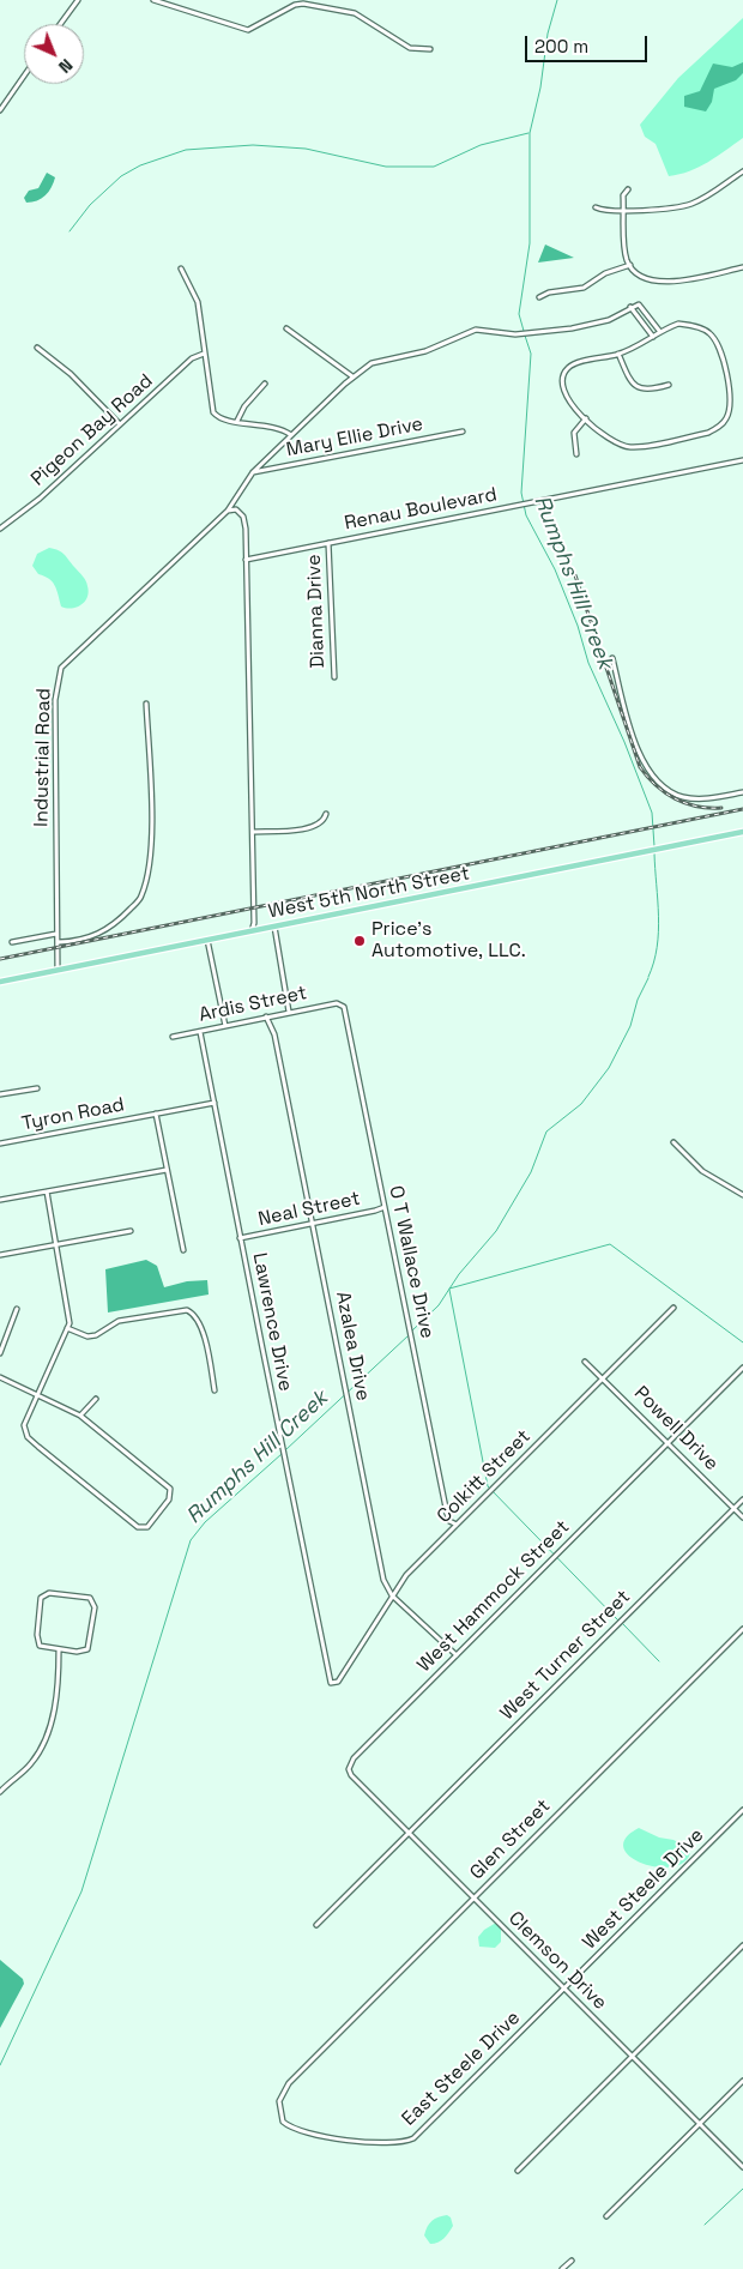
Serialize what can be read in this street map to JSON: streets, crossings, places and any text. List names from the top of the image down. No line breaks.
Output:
{"streets":{"main road":["West 5th North Street"],"street":["Pigeon Bay Road","Mary Ellie Drive","Renau Boulevard","Dianna Drive","Industrial Road","Ardis Street","Tyron Road","Neal Street","O T Wallace Drive","Lawrence Drive","Azalea Drive","Powell Drive","Colkitt Street","West Hammock Street","West Turner Street","Glen Street","West Steele Drive","Clemson Drive","East Steele Drive"]},"crossings":[["Mary Ellie Drive","Industrial Road"],["Renau Boulevard","Dianna Drive"],["Industrial Road","West 5th North Street"],["Ardis Street","O T Wallace Drive"],["Ardis Street","Lawrence Drive"],["Ardis Street","Azalea Drive"],["Tyron Road","Lawrence Drive"],["Neal Street","O T Wallace Drive"],["Neal Street","Lawrence Drive"],["Neal Street","Azalea Drive"],["O T Wallace Drive","Colkitt Street"],["Lawrence Drive","Colkitt Street"],["Azalea Drive","Colkitt Street"],["Azalea Drive","West Hammock Street"],["Powell Drive","Colkitt Street"],["Powell Drive","West Hammock Street"],["Powell Drive","West Turner Street"],["West Hammock Street","Clemson Drive"],["West Turner Street","Clemson Drive"],["Glen Street","Clemson Drive"],["Glen Street","East Steele Drive"],["West Steele Drive","Clemson Drive"],["West Steele Drive","East Steele Drive"],["Clemson Drive","East Steele Drive"]],"water":["Rumphs Hill Creek"],"places":["Price's Automotive, LLC."],"scale_bar":"200 m","north":"bottom right"}
